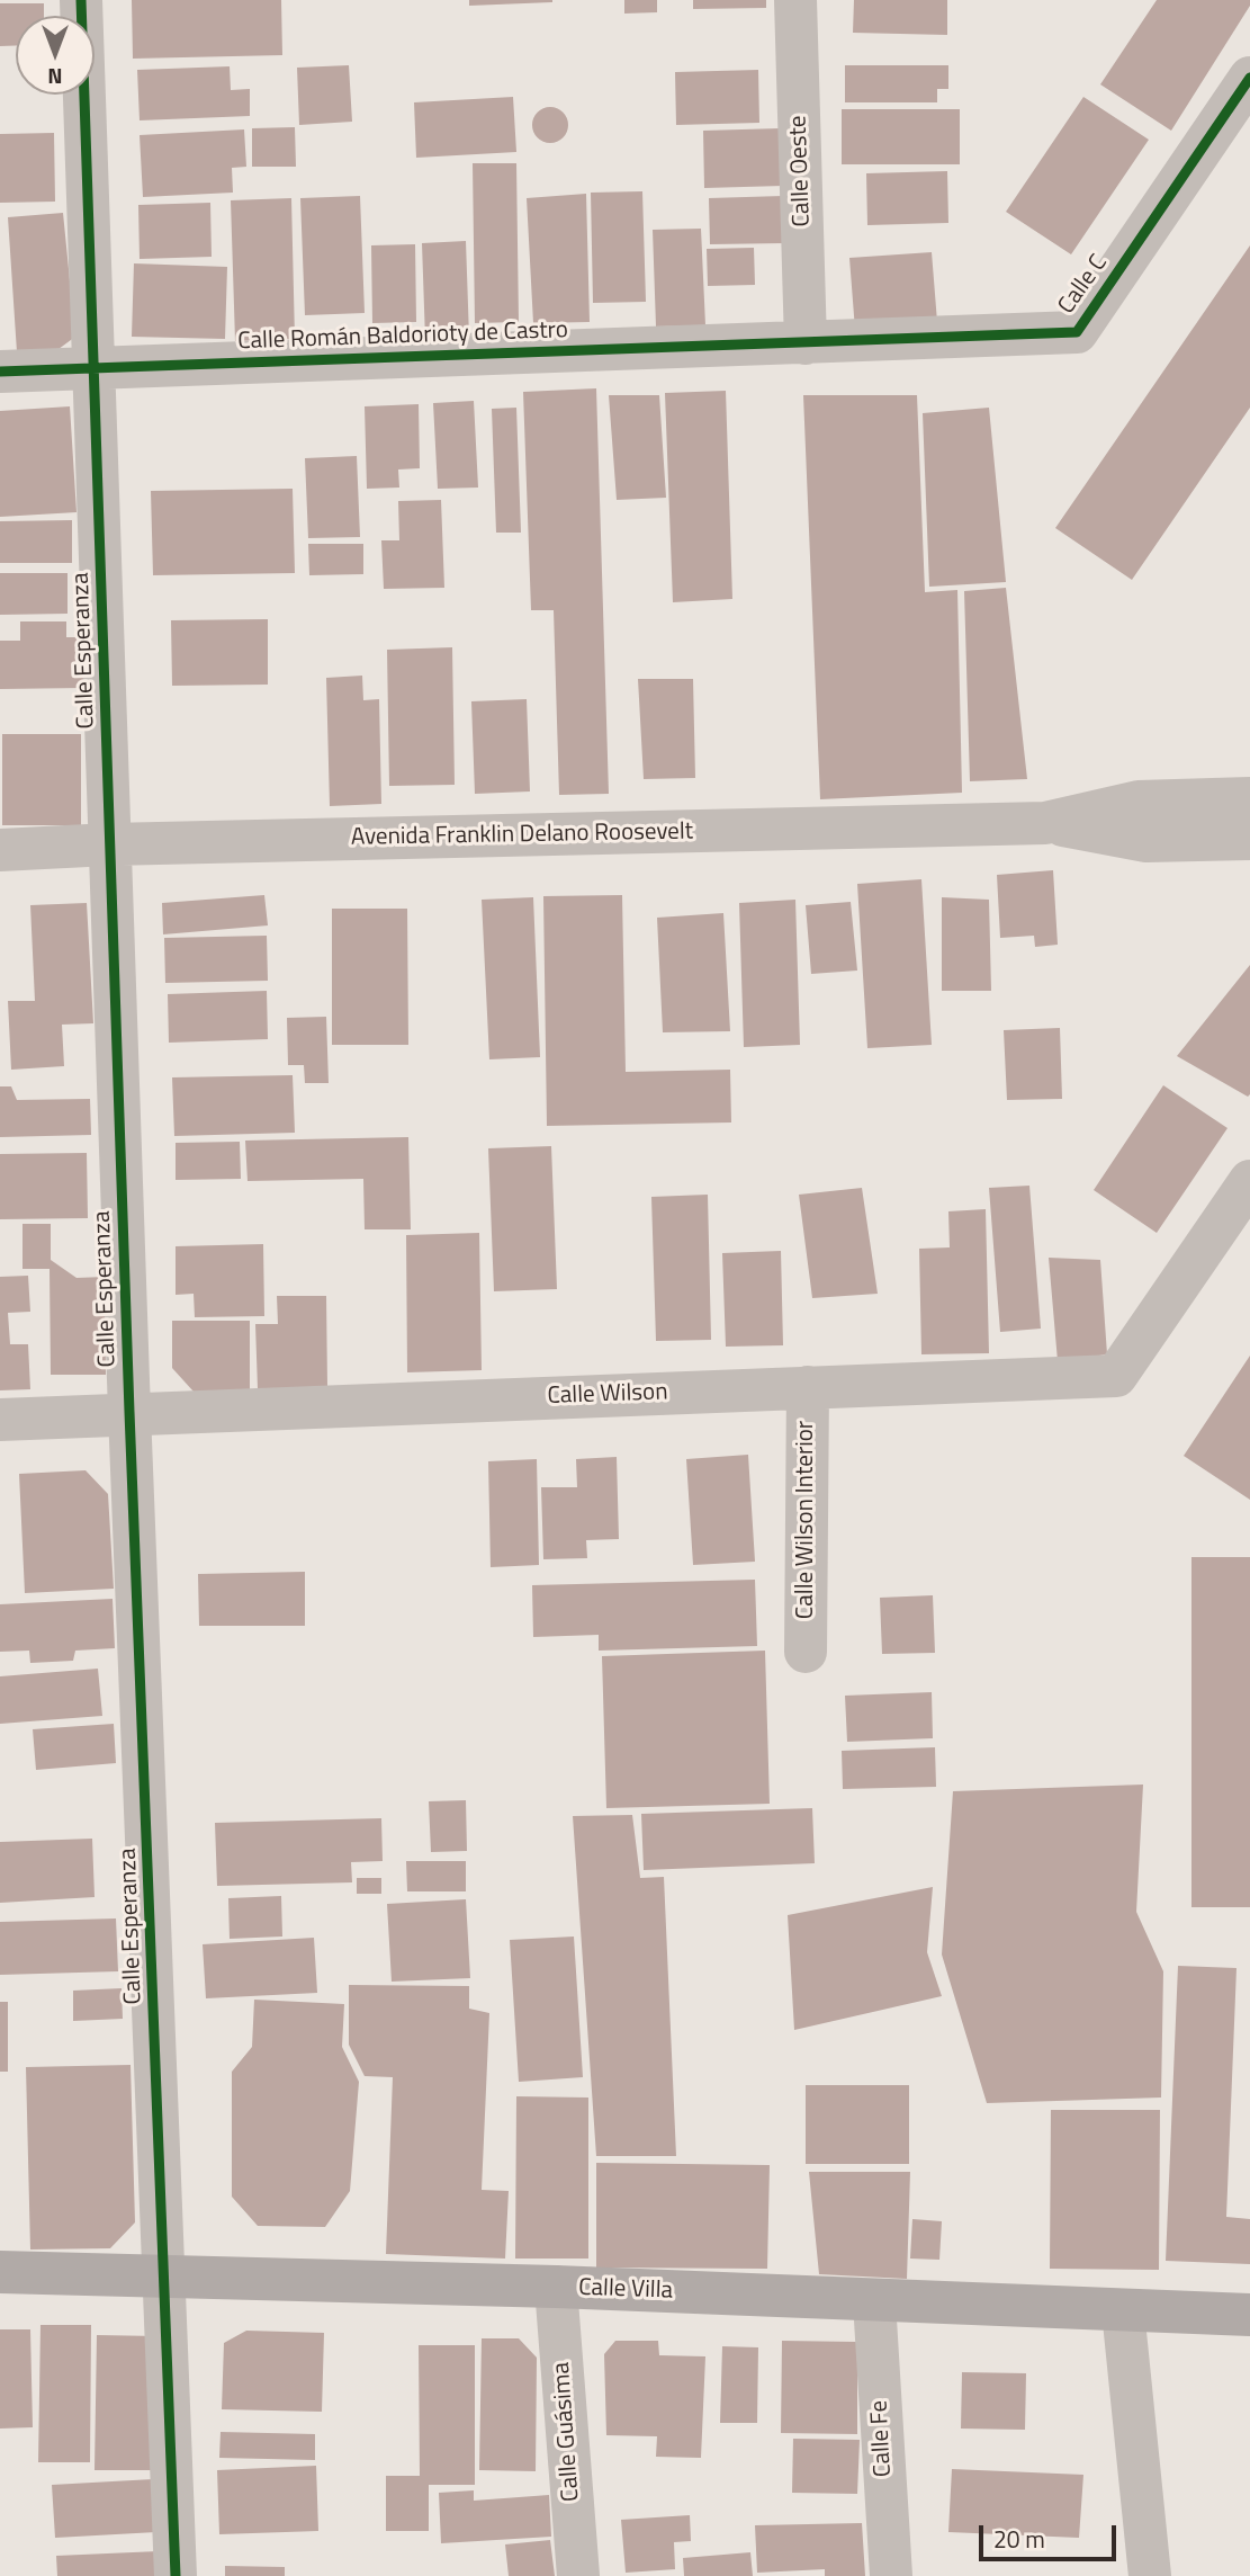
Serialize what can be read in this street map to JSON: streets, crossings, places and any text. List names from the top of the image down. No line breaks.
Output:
{"streets":{"main road":["Calle Villa"],"street":["Calle Oeste","Calle C","Calle Román Baldorioty de Castro","Calle Esperanza","Avenida Franklin Delano Roosevelt","Calle Wilson","Calle Wilson Interior","Calle Guásima","Calle Fe"]},"crossings":[["Calle Oeste","Calle C"],["Calle Oeste","Calle Román Baldorioty de Castro"],["Calle C","Calle Román Baldorioty de Castro"],["Calle Román Baldorioty de Castro","Calle Esperanza"],["Calle Esperanza","Avenida Franklin Delano Roosevelt"],["Calle Esperanza","Calle Wilson"],["Calle Esperanza","Calle Villa"],["Calle Wilson","Calle Wilson Interior"],["Calle Villa","Calle Guásima"],["Calle Villa","Calle Fe"]],"scale_bar":"20 m","north":"bottom"}
